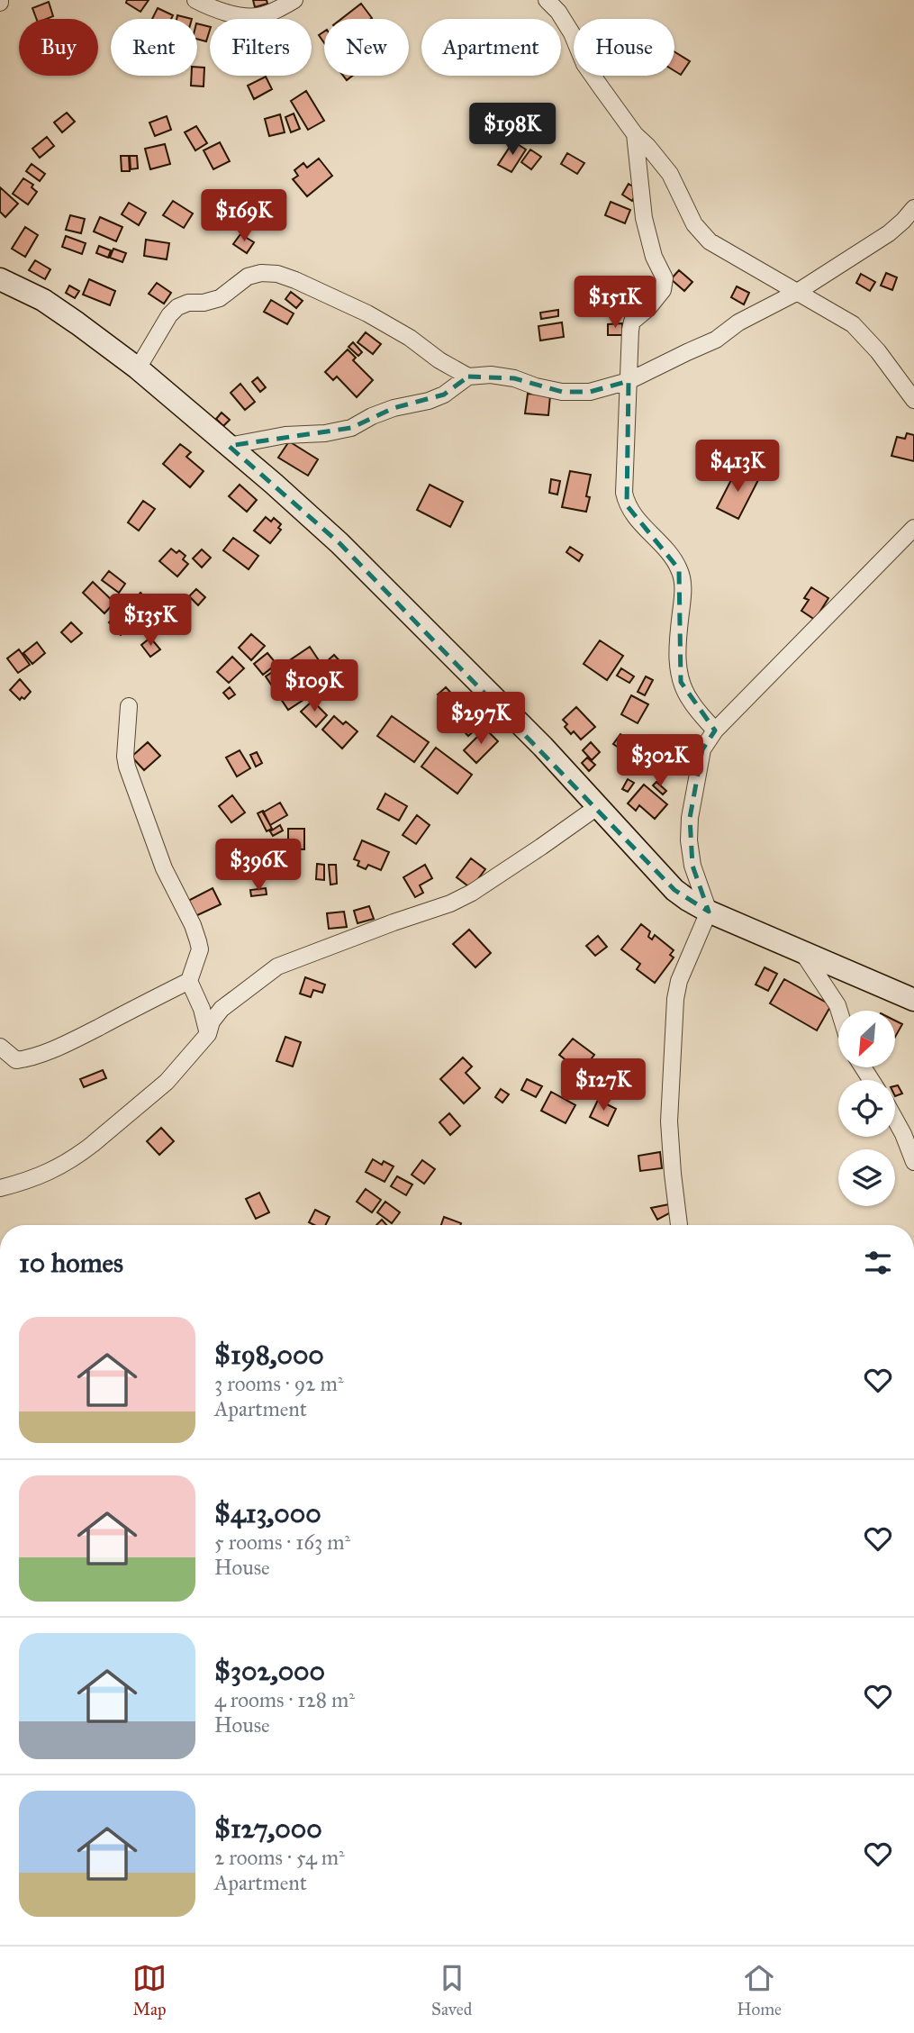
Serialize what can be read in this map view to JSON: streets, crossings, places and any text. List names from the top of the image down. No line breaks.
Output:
{"north":"bottom left","page":{"chip":["Buy","Rent","Filters","New","Apartment","House"],"price":["$198K","$169K","$151K","$413K","$135K","$109K","$297K","$302K","$396K","$127K"],"heading":"10 homes","list":[{"name":"$198,000","note":"3 rooms · 92 m² · Apartment"},{"name":"$413,000","note":"5 rooms · 163 m² · House"},{"name":"$302,000","note":"4 rooms · 128 m² · House"},{"name":"$127,000","note":"2 rooms · 54 m² · Apartment"}],"tabs":["Map","Saved","Home"]}}
